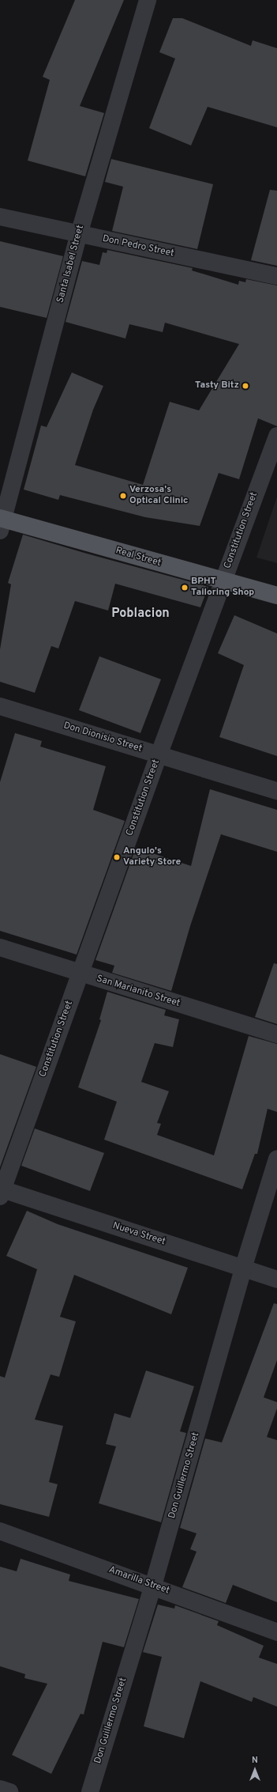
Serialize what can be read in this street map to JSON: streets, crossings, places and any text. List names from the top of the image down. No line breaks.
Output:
{"streets":{"main road":["Real Street"],"street":["Don Pedro Street","Santa Isabel Street","Constitution Street","Don Dionisio Street","San Marianito Street","Nueva Street","Don Guillermo Street","Amarilla Street"]},"crossings":[["Don Pedro Street","Santa Isabel Street"],["Santa Isabel Street","Real Street"],["Constitution Street","Real Street"],["Constitution Street","Don Dionisio Street"],["Constitution Street","San Marianito Street"],["Constitution Street","Nueva Street"],["Nueva Street","Don Guillermo Street"],["Don Guillermo Street","Amarilla Street"]],"districts":["Poblacion"],"places":["Tasty Bitz","Verzosa's Optical Clinic","BPHT Tailoring Shop","Angulo's Variety Store"],"north":"top"}
